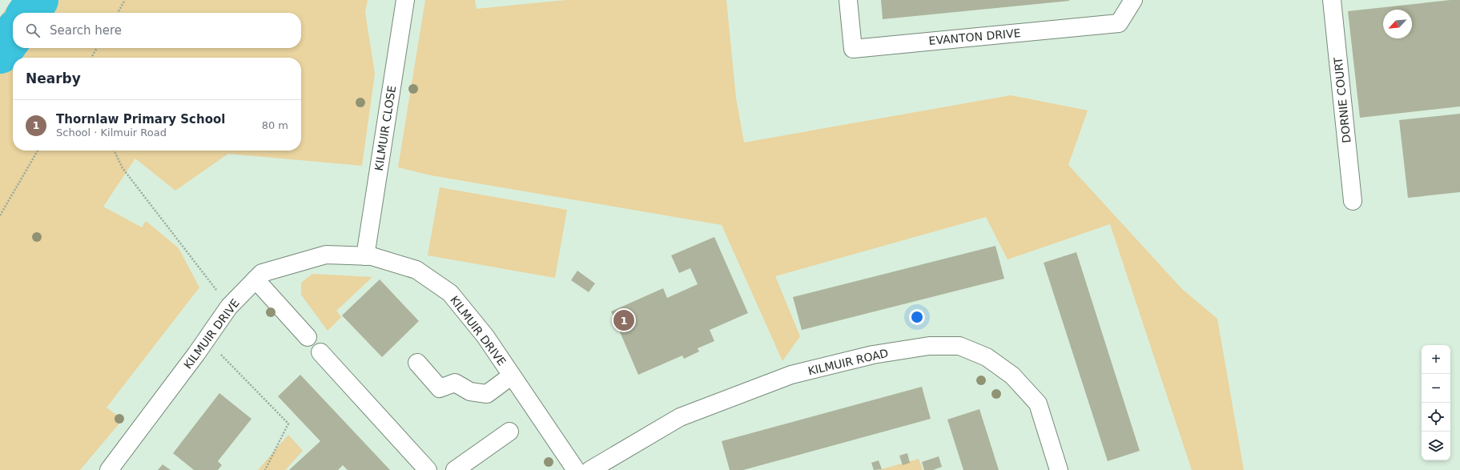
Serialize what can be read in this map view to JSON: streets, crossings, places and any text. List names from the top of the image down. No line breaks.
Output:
{"streets":{"street":["EVANTON DRIVE","DORNIE COURT","KILMUIR CLOSE","KILMUIR DRIVE","KILMUIR ROAD"]},"crossings":[["KILMUIR CLOSE","KILMUIR DRIVE"]],"north":"bottom left","page":{"search":"Search here","heading":"Nearby","list":[{"mark":"1","name":"Thornlaw Primary School","note":"School · Kilmuir Road","value":"80 m"}],"pins":"1","map_buttons":["+","−"]}}
